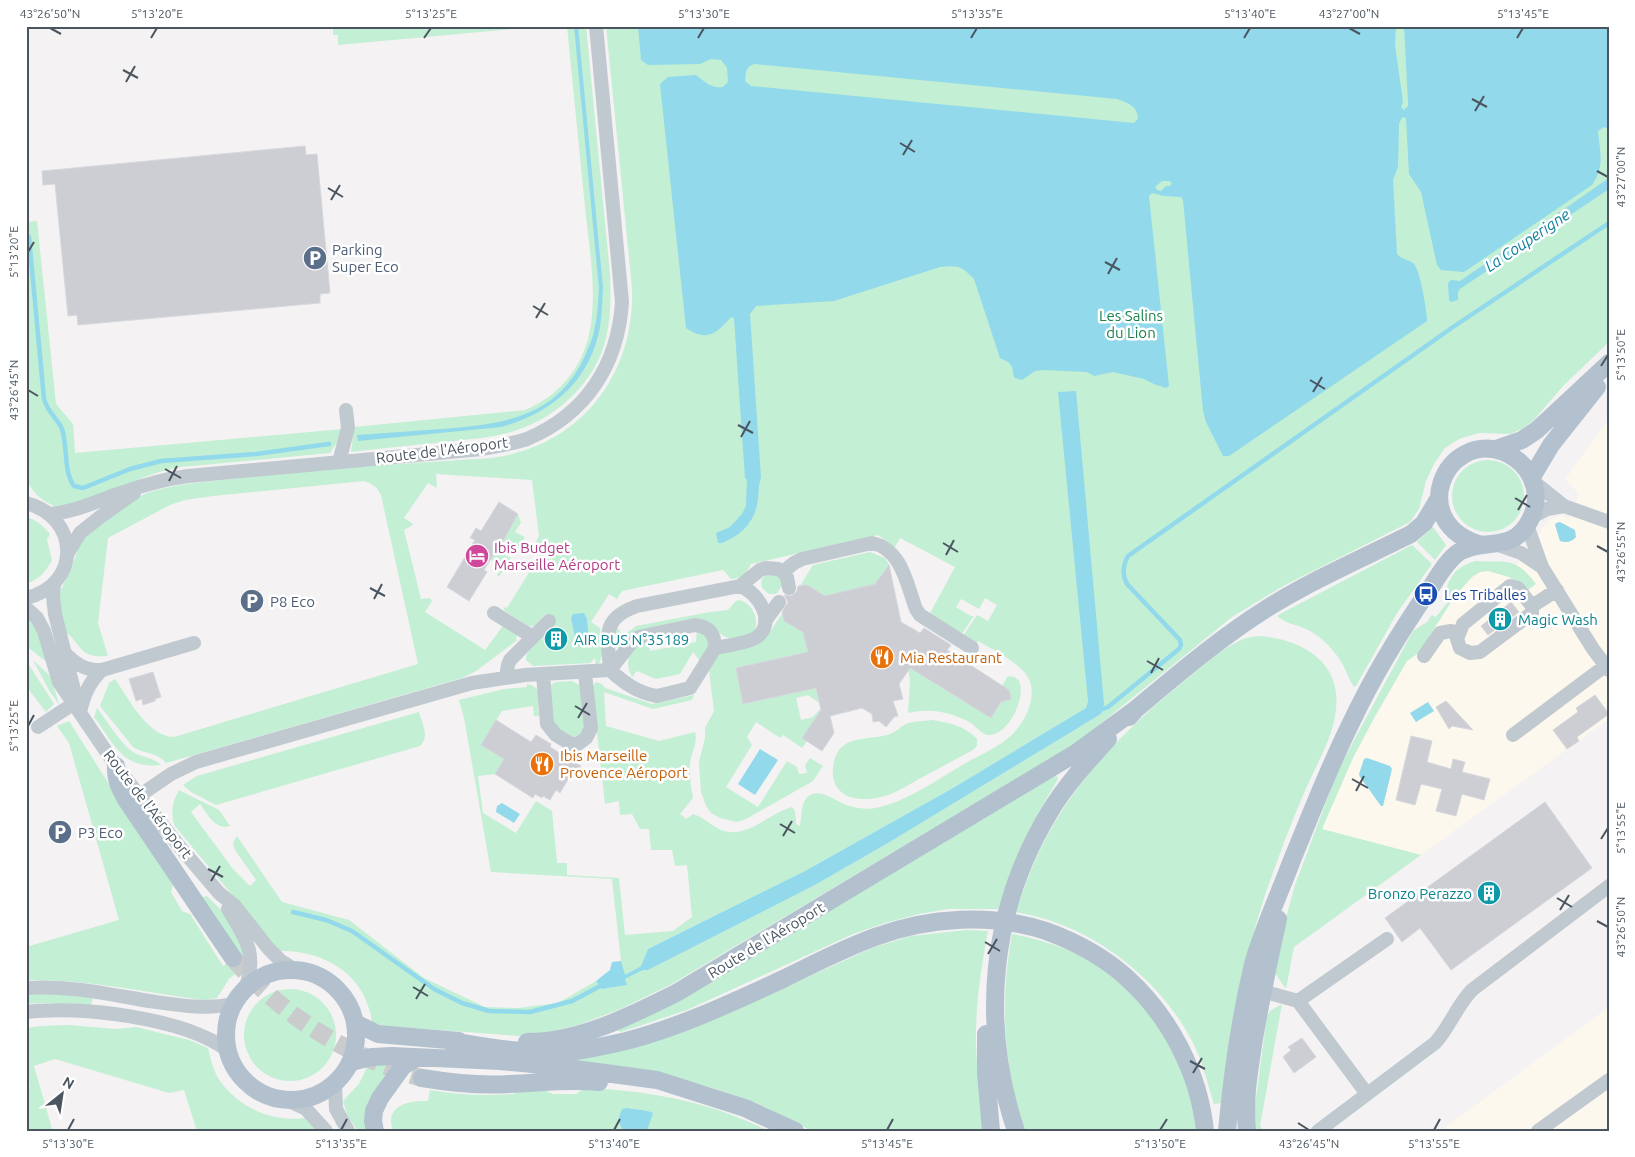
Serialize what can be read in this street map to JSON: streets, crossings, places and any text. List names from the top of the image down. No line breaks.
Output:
{"streets":{"main road":["Route de l'Aéroport"]},"water":["La Couperigne"],"parks":["Les Salins du Lion"],"places":{"parking":["Parking Super Eco","P8 Eco","P3 Eco"],"hotel":["Ibis Budget Marseille Aéroport"],"bus stop":["Les Triballes"],"building":["Magic Wash","AIR BUS N°35189","Bronzo Perazzo"],"restaurant":["Mia Restaurant","Ibis Marseille Provence Aéroport"]},"north":"top right","coordinates":["43°26'50\"N","5°13'20\"E","5°13'25\"E","5°13'30\"E","5°13'35\"E","5°13'40\"E","43°27'00\"N","5°13'45\"E","5°13'50\"E","43°26'45\"N","43°26'55\"N","5°13'55\"E"]}
